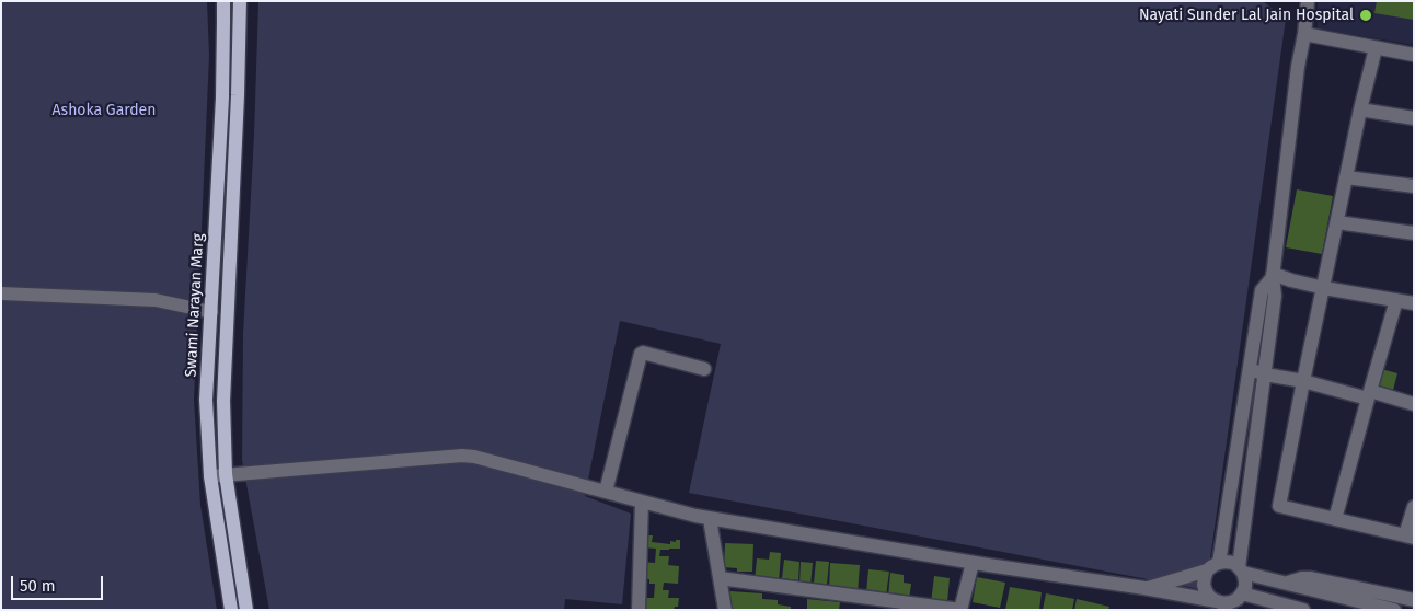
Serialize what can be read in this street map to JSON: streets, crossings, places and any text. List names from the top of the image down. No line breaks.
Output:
{"streets":{"main road":["Swami Narayan Marg"]},"parks":["Ashoka Garden"],"places":["Nayati Sunder Lal Jain Hospital"],"scale_bar":"50 m"}
